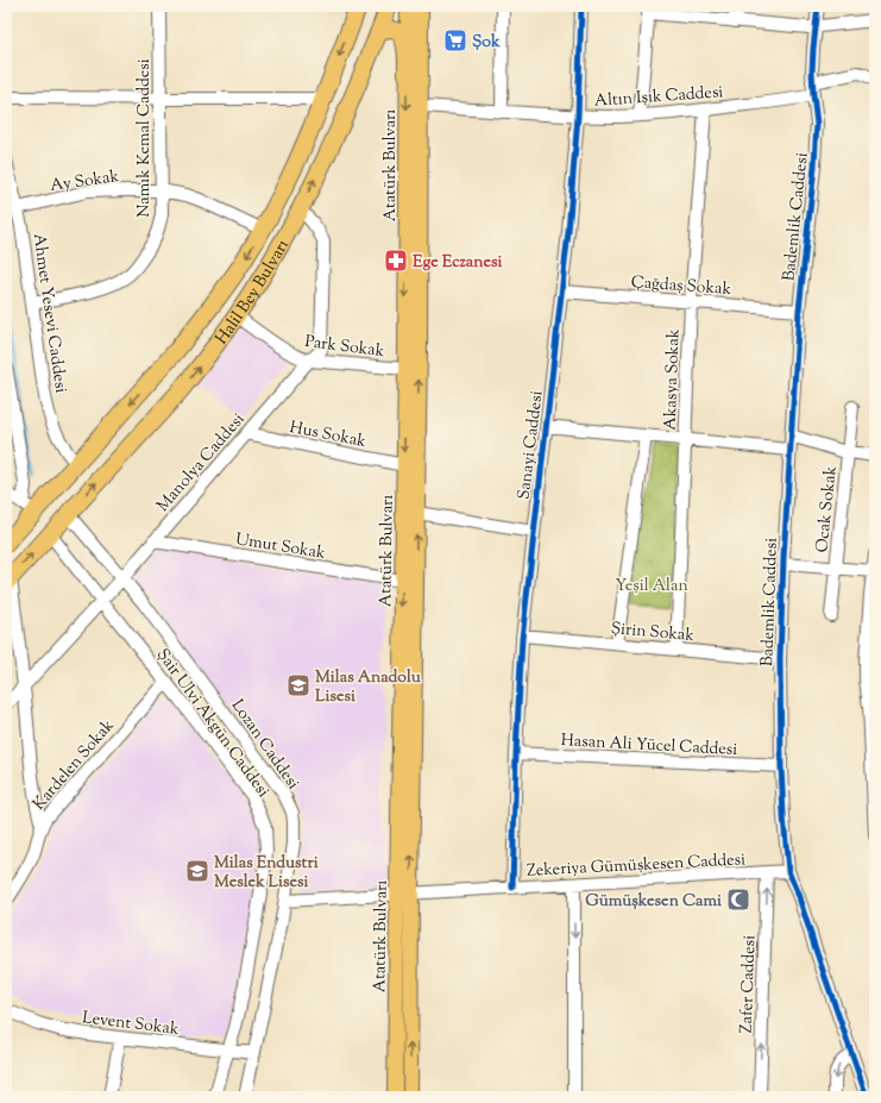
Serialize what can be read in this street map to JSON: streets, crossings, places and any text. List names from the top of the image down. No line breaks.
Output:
{"streets":{"highway":["Halil Bey Bulvarı"],"main road":["Atatürk Bulvarı"],"street":["Altın Işık Caddesi","Namık Kemal Caddesi","Ay Sokak","Bademlik Caddesi","Çağdaş Sokak","Ahmet Yesevi Caddesi","Park Sokak","Akasya Sokak","Hus Sokak","Sanayi Caddesi","Manolya Caddesi","Ocak Sokak","Umut Sokak","Şirin Sokak","Şair Ulvi Akgün Caddesi","Lozan Caddesi","Hasan Ali Yücel Caddesi","Kardelen Sokak","Zekeriya Gümüşkesen Caddesi","Zafer Caddesi","Levent Sokak"]},"crossings":[["Altın Işık Caddesi","Atatürk Bulvarı"],["Altın Işık Caddesi","Bademlik Caddesi"],["Altın Işık Caddesi","Akasya Sokak"],["Altın Işık Caddesi","Sanayi Caddesi"],["Namık Kemal Caddesi","Ay Sokak"],["Namık Kemal Caddesi","Ahmet Yesevi Caddesi"],["Atatürk Bulvarı","Park Sokak"],["Atatürk Bulvarı","Hus Sokak"],["Atatürk Bulvarı","Umut Sokak"],["Atatürk Bulvarı","Zekeriya Gümüşkesen Caddesi"],["Ay Sokak","Halil Bey Bulvarı"],["Ay Sokak","Ahmet Yesevi Caddesi"],["Bademlik Caddesi","Çağdaş Sokak"],["Bademlik Caddesi","Şirin Sokak"],["Bademlik Caddesi","Hasan Ali Yücel Caddesi"],["Bademlik Caddesi","Zekeriya Gümüşkesen Caddesi"],["Çağdaş Sokak","Akasya Sokak"],["Çağdaş Sokak","Sanayi Caddesi"],["Halil Bey Bulvarı","Ahmet Yesevi Caddesi"],["Halil Bey Bulvarı","Park Sokak"],["Halil Bey Bulvarı","Manolya Caddesi"],["Halil Bey Bulvarı","Şair Ulvi Akgün Caddesi"],["Halil Bey Bulvarı","Lozan Caddesi"],["Park Sokak","Manolya Caddesi"],["Akasya Sokak","Şirin Sokak"],["Hus Sokak","Manolya Caddesi"],["Sanayi Caddesi","Şirin Sokak"],["Sanayi Caddesi","Hasan Ali Yücel Caddesi"],["Sanayi Caddesi","Zekeriya Gümüşkesen Caddesi"],["Manolya Caddesi","Umut Sokak"],["Manolya Caddesi","Şair Ulvi Akgün Caddesi"],["Manolya Caddesi","Lozan Caddesi"],["Şair Ulvi Akgün Caddesi","Kardelen Sokak"],["Şair Ulvi Akgün Caddesi","Levent Sokak"],["Lozan Caddesi","Zekeriya Gümüşkesen Caddesi"],["Lozan Caddesi","Levent Sokak"],["Zekeriya Gümüşkesen Caddesi","Zafer Caddesi"]],"one_way":["Zafer Caddesi"],"parks":["Yeşil Alan"],"places":{"supermarket":["Şok"],"pharmacy":["Ege Eczanesi"],"school or university":["Milas Anadolu Lisesi","Milas Endustri Meslek Lisesi"],"mosque":["Gümüşkesen Cami"]}}
